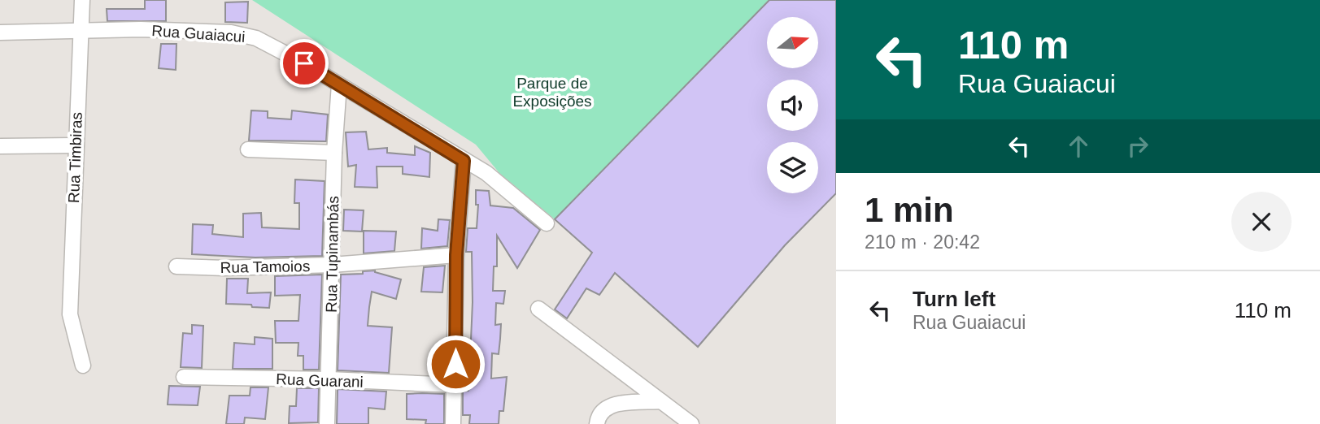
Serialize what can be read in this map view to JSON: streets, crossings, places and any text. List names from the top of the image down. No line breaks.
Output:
{"streets":{"street":["Rua Guaiacui","Rua Timbiras","Rua Tupinambás","Rua Tamoios","Rua Guarani"]},"crossings":[["Rua Guaiacui","Rua Timbiras"],["Rua Guaiacui","Rua Tupinambás"],["Rua Tupinambás","Rua Tamoios"],["Rua Tupinambás","Rua Guarani"]],"parks":["Parque de Exposições"],"north":"right","page":{"turn":["110 m","Rua Guaiacui"],"heading":["1 min","210 m · 20:42"],"list":[{"name":"Turn left","note":"Rua Guaiacui","value":"110 m"}]}}
